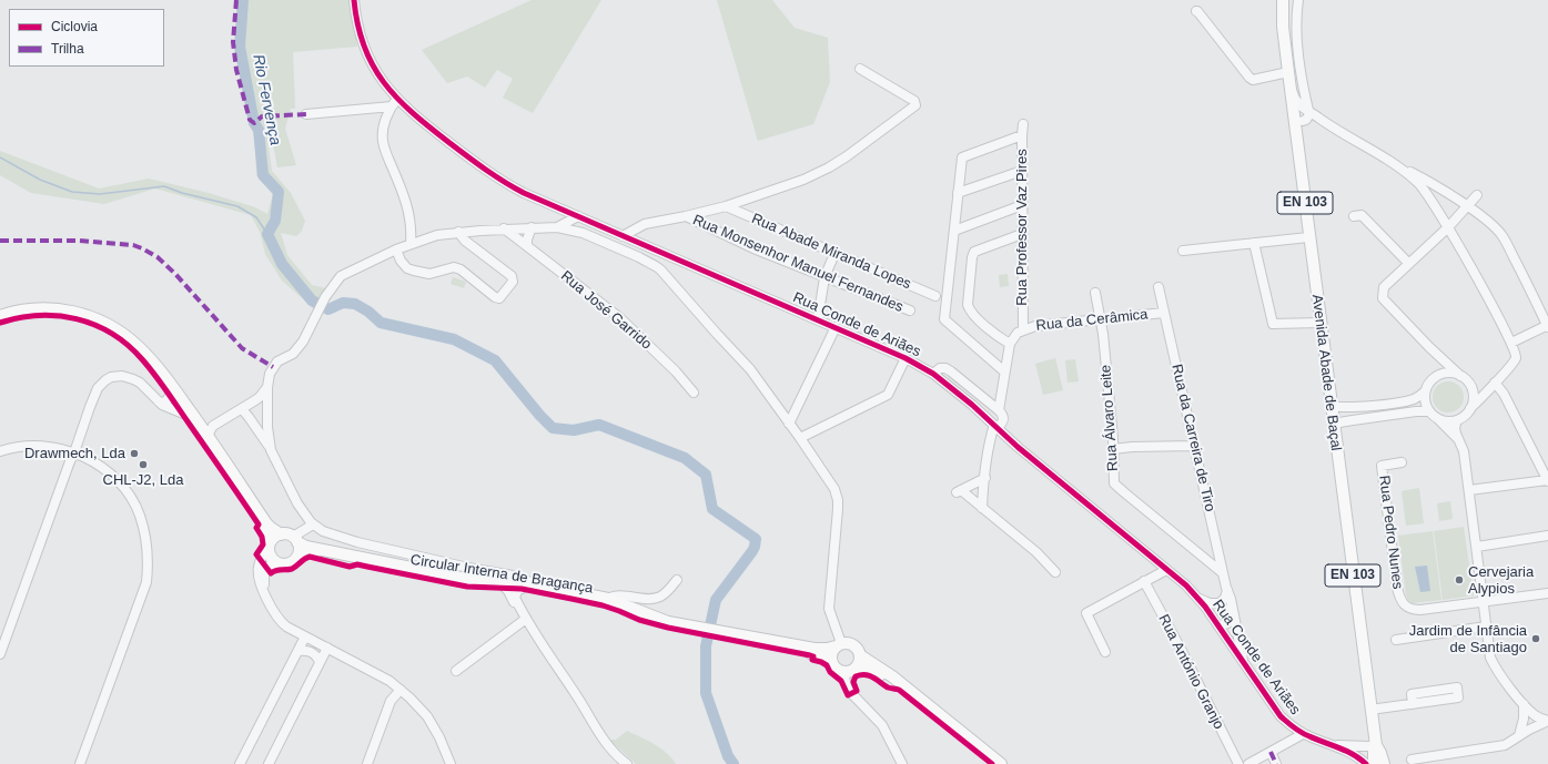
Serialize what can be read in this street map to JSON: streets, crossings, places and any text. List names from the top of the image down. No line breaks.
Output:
{"streets":{"main road":["EN 103","Avenida Abade de Baçal","Circular Interna de Bragança"],"street":["Rua Professor Vaz Pires","Rua Abade Miranda Lopes","Rua Monsenhor Manuel Fernandes","Rua José Garrido","Rua da Cerâmica","Rua Conde de Ariães","Rua Álvaro Leite","Rua da Carreira de Tiro","Rua Pedro Nunes","Rua António Granjo"]},"crossings":[["Rua Professor Vaz Pires","Rua da Cerâmica"],["Rua da Cerâmica","Rua Álvaro Leite"],["Rua da Cerâmica","Rua da Carreira de Tiro"],["Rua Conde de Ariães","Avenida Abade de Baçal"],["Rua Conde de Ariães","Rua da Carreira de Tiro"],["Rua Álvaro Leite","Rua da Carreira de Tiro"]],"water":["Rio Fervença"],"places":["Drawmech, Lda","CHL-J2, Lda","Cervejaria Alypios","Jardim de Infância de Santiago"],"legend":["Ciclovia","Trilha"]}
